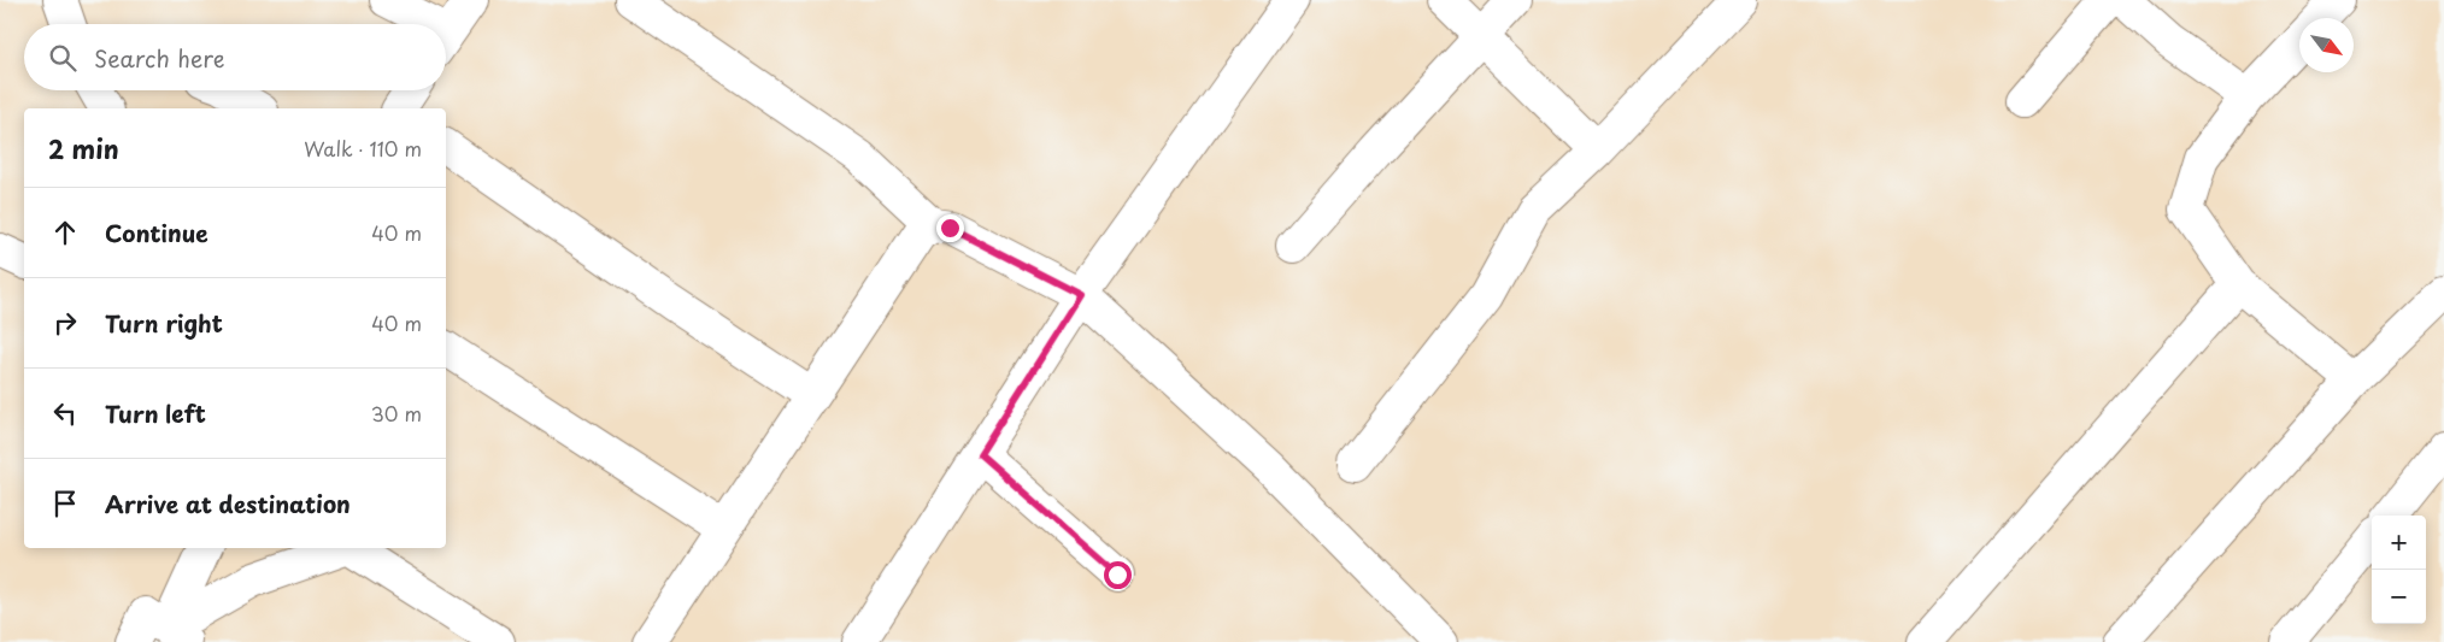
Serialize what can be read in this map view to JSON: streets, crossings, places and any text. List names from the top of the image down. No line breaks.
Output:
{"north":"bottom right","page":{"search":"Search here","heading":["2 min","Walk · 110 m"],"list":[["Continue","40 m"],["Turn right","40 m"],["Turn left","30 m"],"Arrive at destination"],"map_buttons":["+","−"]}}
